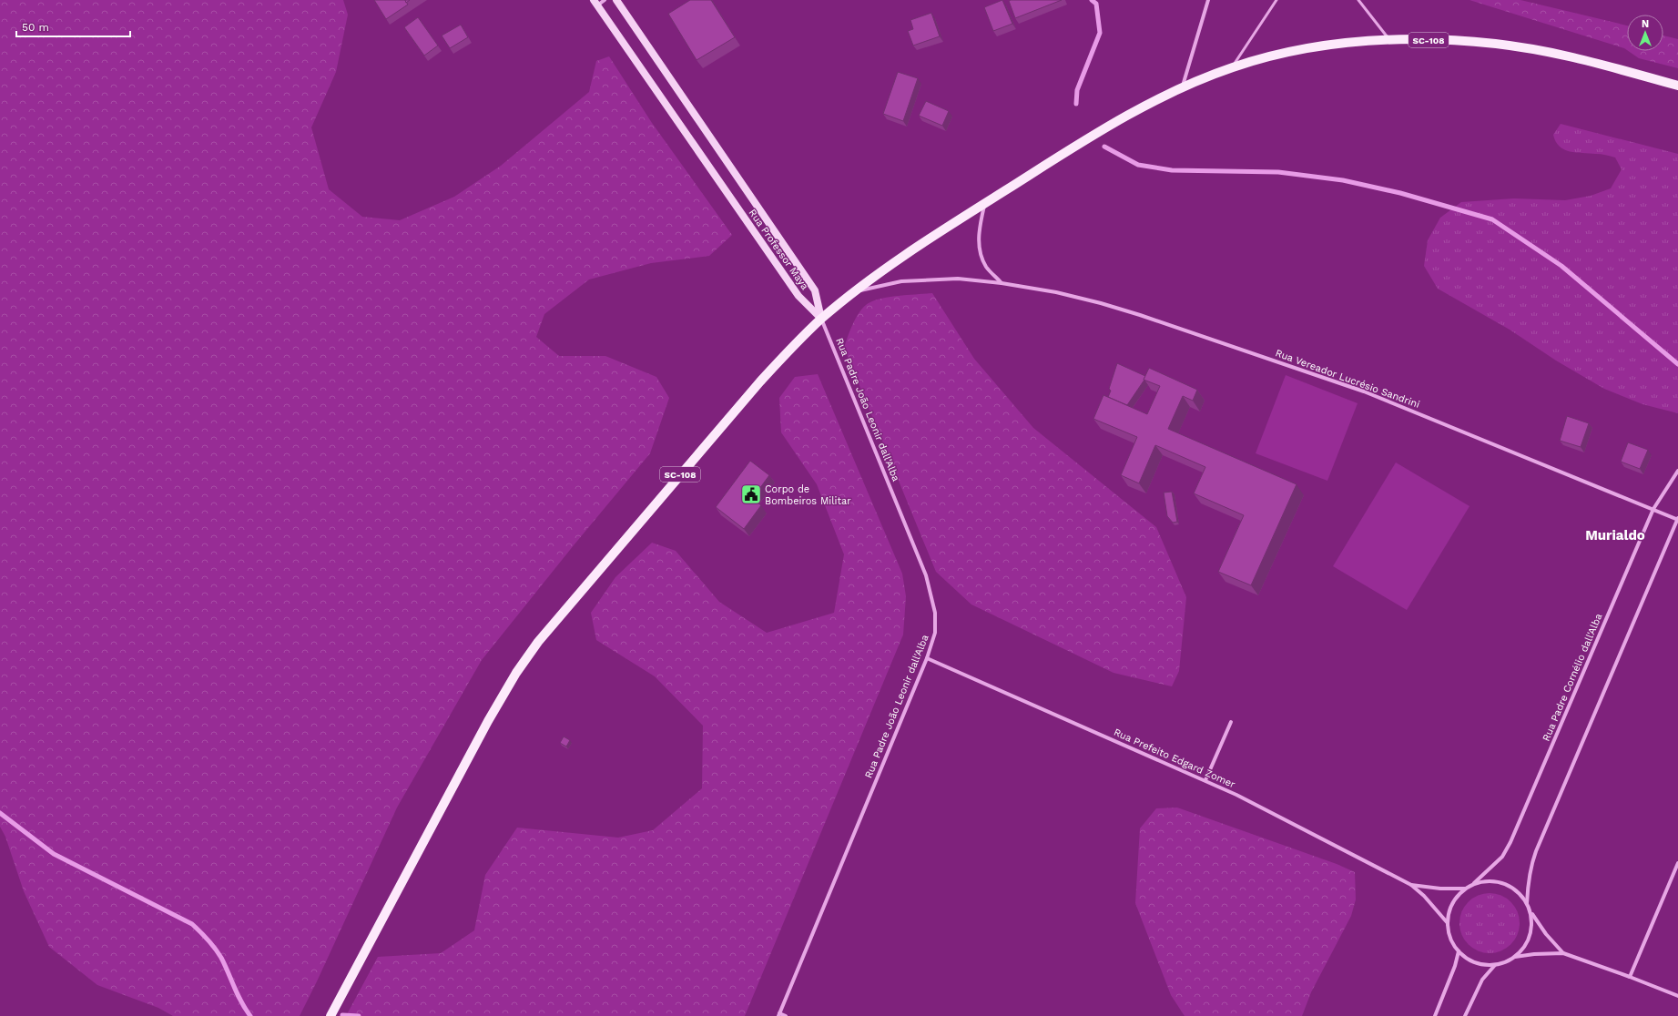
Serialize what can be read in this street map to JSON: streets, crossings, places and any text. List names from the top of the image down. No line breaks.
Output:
{"streets":{"main road":["SC-108","Rua Professor Maya"],"street":["Rua Vereador Lucrésio Sandrini","Rua Padre João Leonir dall'Alba","Rua Padre Cornélio dall'Alba","Rua Prefeito Edgard Zomer"]},"crossings":[["SC-108","Rua Professor Maya"],["SC-108","Rua Vereador Lucrésio Sandrini"],["SC-108","Rua Padre João Leonir dall'Alba"],["Rua Professor Maya","Rua Padre João Leonir dall'Alba"],["Rua Vereador Lucrésio Sandrini","Rua Padre Cornélio dall'Alba"],["Rua Padre João Leonir dall'Alba","Rua Prefeito Edgard Zomer"],["Rua Padre Cornélio dall'Alba","Rua Prefeito Edgard Zomer"]],"districts":["Murialdo"],"places":{"public building":["Corpo de Bombeiros Militar"]},"scale_bar":"50 m","north":"top"}
